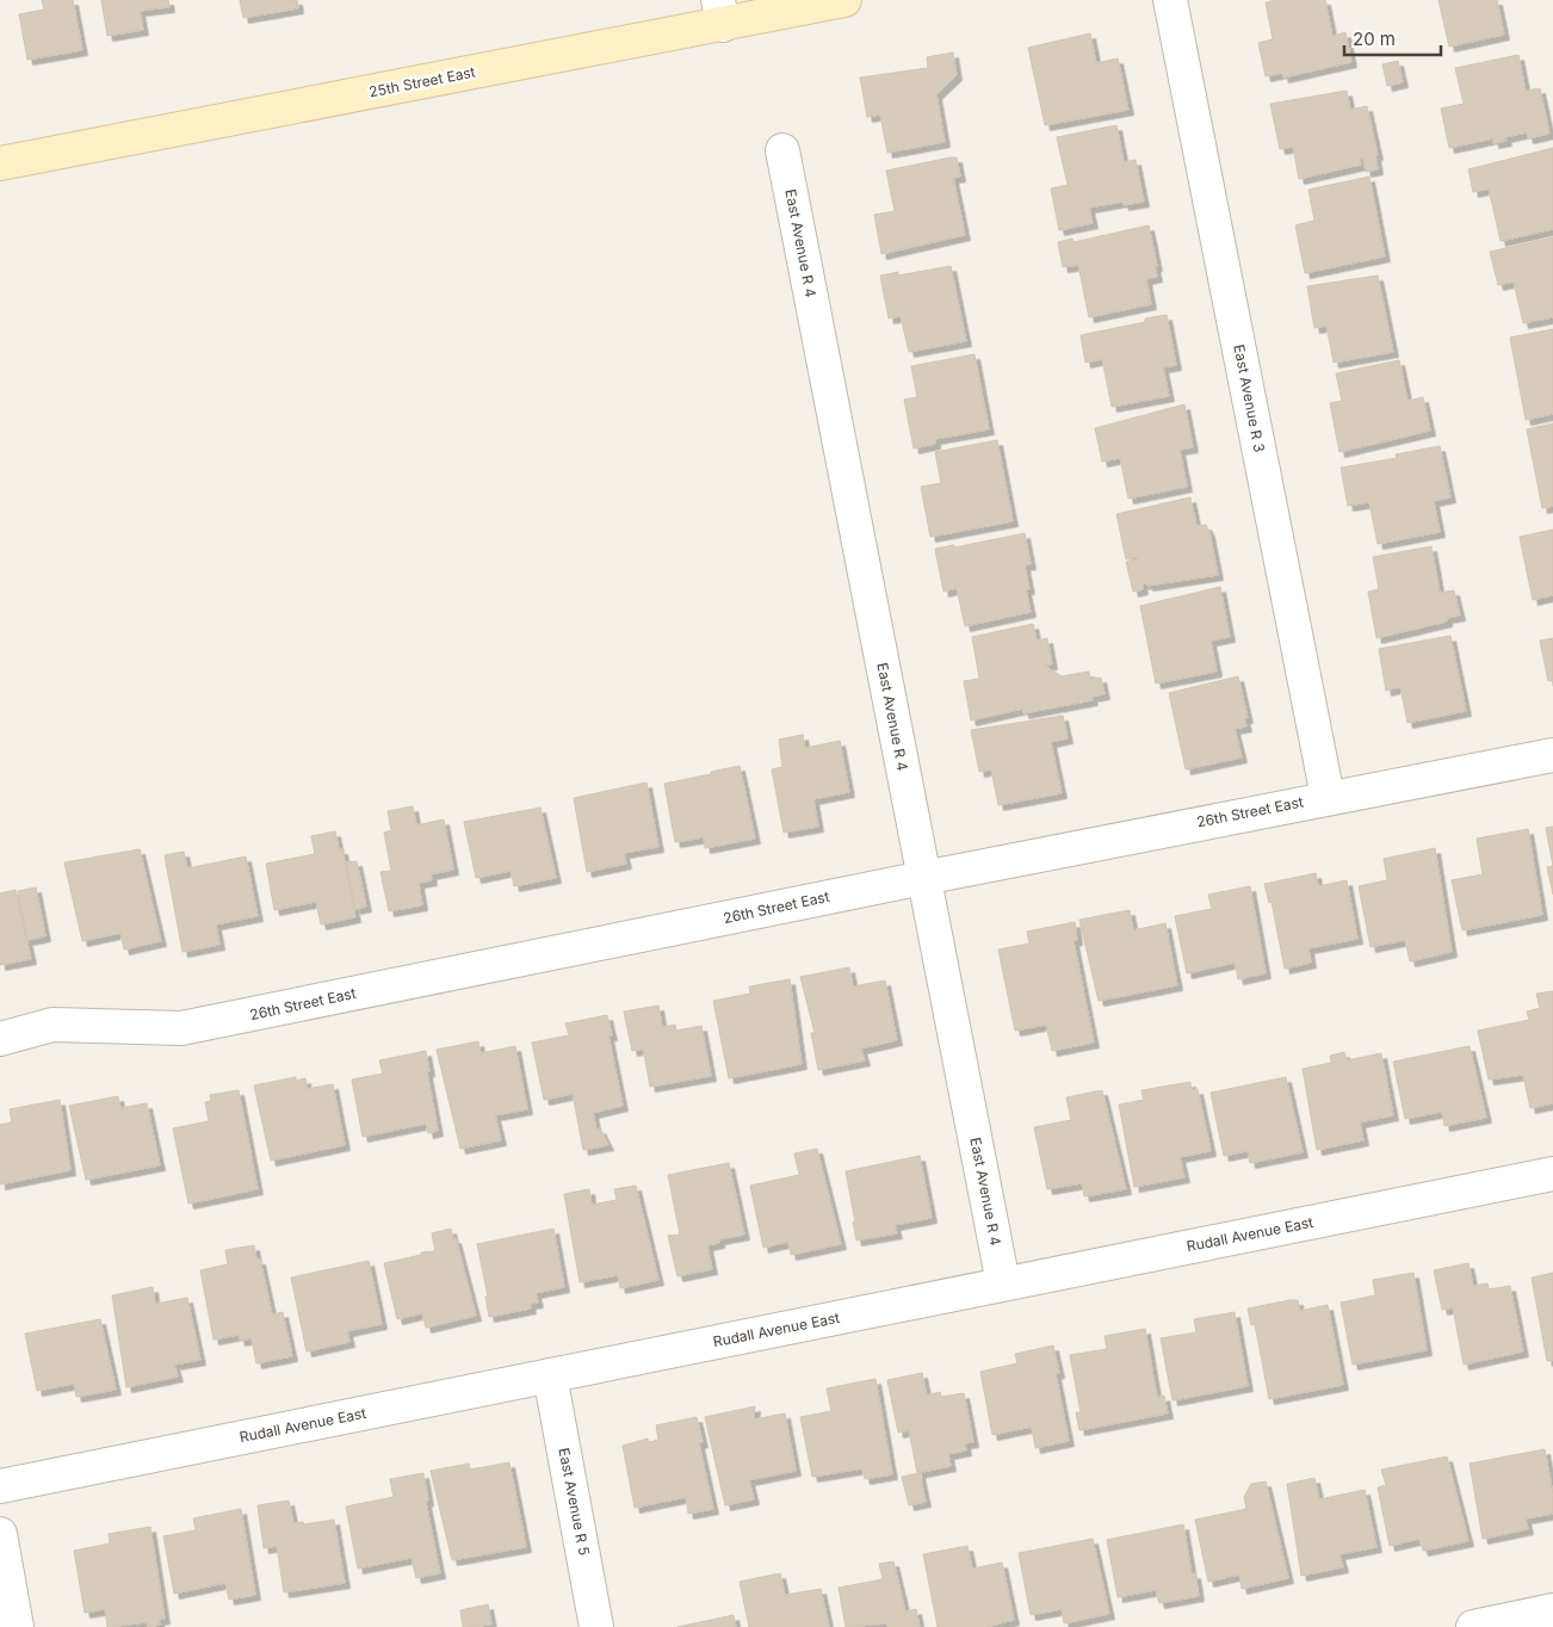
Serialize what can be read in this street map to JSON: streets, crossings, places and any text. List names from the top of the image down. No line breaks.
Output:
{"streets":{"main road":["25th Street East"],"street":["East Avenue R 4","East Avenue R 3","26th Street East","Rudall Avenue East","East Avenue R 5"]},"crossings":[["East Avenue R 4","26th Street East"],["East Avenue R 4","Rudall Avenue East"],["East Avenue R 3","26th Street East"],["Rudall Avenue East","East Avenue R 5"]],"scale_bar":"20 m"}
